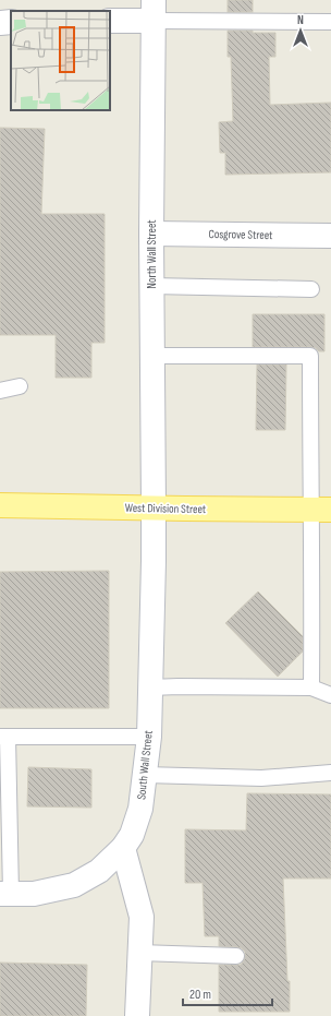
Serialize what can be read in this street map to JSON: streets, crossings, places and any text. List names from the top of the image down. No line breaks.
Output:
{"streets":{"main road":["West Division Street"],"street":["Cosgrove Street","North Wall Street","South Wall Street"]},"crossings":[["Cosgrove Street","North Wall Street"],["North Wall Street","West Division Street"],["North Wall Street","South Wall Street"],["West Division Street","South Wall Street"]],"scale_bar":"20 m","north":"top"}
